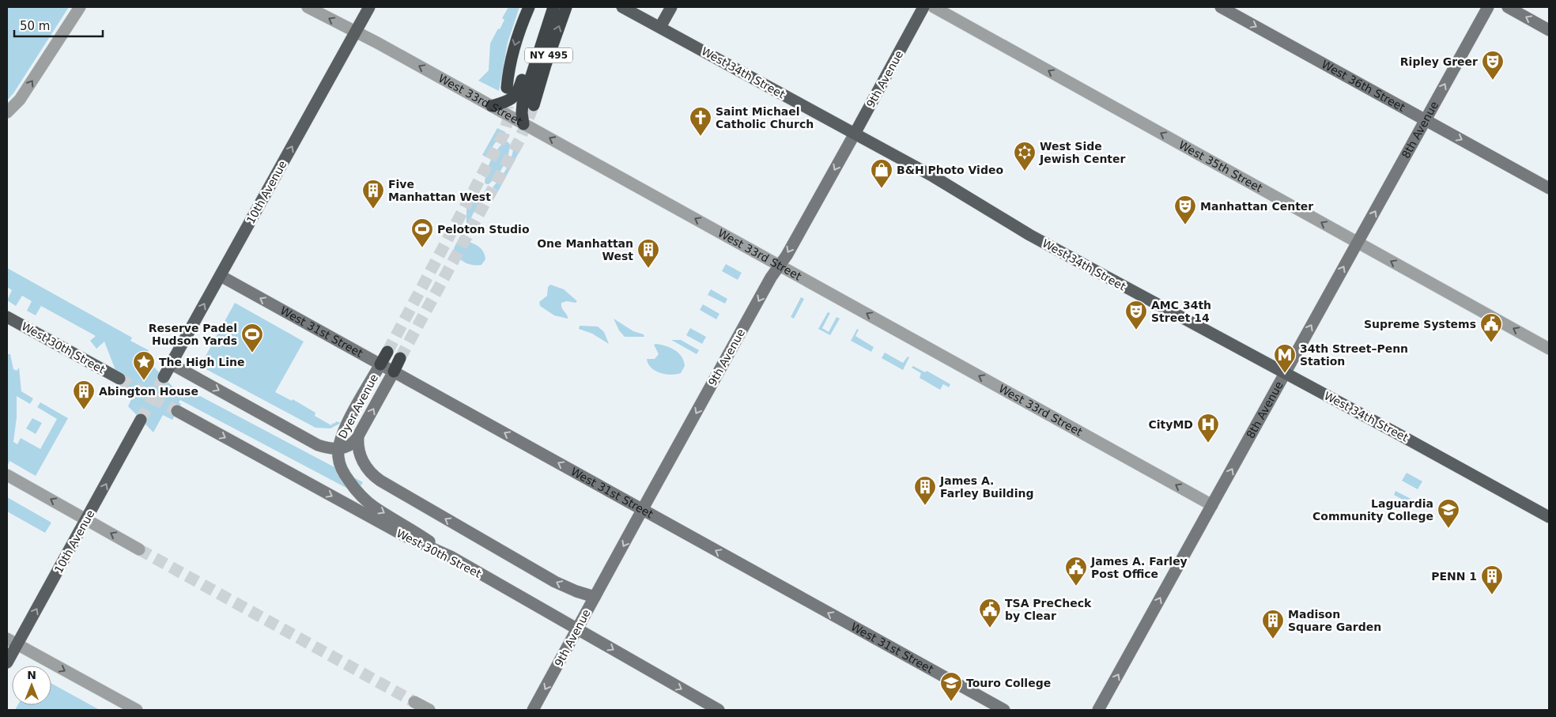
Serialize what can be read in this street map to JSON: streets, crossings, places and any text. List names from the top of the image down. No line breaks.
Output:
{"streets":{"highway":["NY 495"],"main road":["West 34th Street","9th Avenue","West 36th Street","8th Avenue","10th Avenue","West 31st Street","West 30th Street","Dyer Avenue"],"street":["West 33rd Street","West 35th Street"]},"crossings":[["West 34th Street","9th Avenue"],["West 34th Street","8th Avenue"],["9th Avenue","West 33rd Street"],["9th Avenue","West 31st Street"],["9th Avenue","West 30th Street"],["West 36th Street","8th Avenue"],["West 33rd Street","8th Avenue"],["West 33rd Street","10th Avenue"],["8th Avenue","West 35th Street"],["10th Avenue","West 31st Street"],["West 31st Street","Dyer Avenue"],["West 30th Street","Dyer Avenue"]],"one_way":["9th Avenue","West 36th Street","West 33rd Street","8th Avenue","West 35th Street","10th Avenue"],"places":{"theatre":["Ripley Greer","Manhattan Center","AMC 34th Street 14"],"church":["Saint Michael Catholic Church"],"synagogue":["West Side Jewish Center"],"shop":["B&H Photo Video"],"building":["Five Manhattan West","One Manhattan West","Abington House","James A. Farley Building","PENN 1","Madison Square Garden"],"sports":["Peloton Studio","Reserve Padel Hudson Yards"],"public building":["Supreme Systems","James A. Farley Post Office","TSA PreCheck by Clear"],"metro station":["34th Street–Penn Station"],"place":["The High Line"],"hospital":["CityMD"],"school or university":["Laguardia Community College","Touro College"]},"scale_bar":"50 m","north":"top"}
